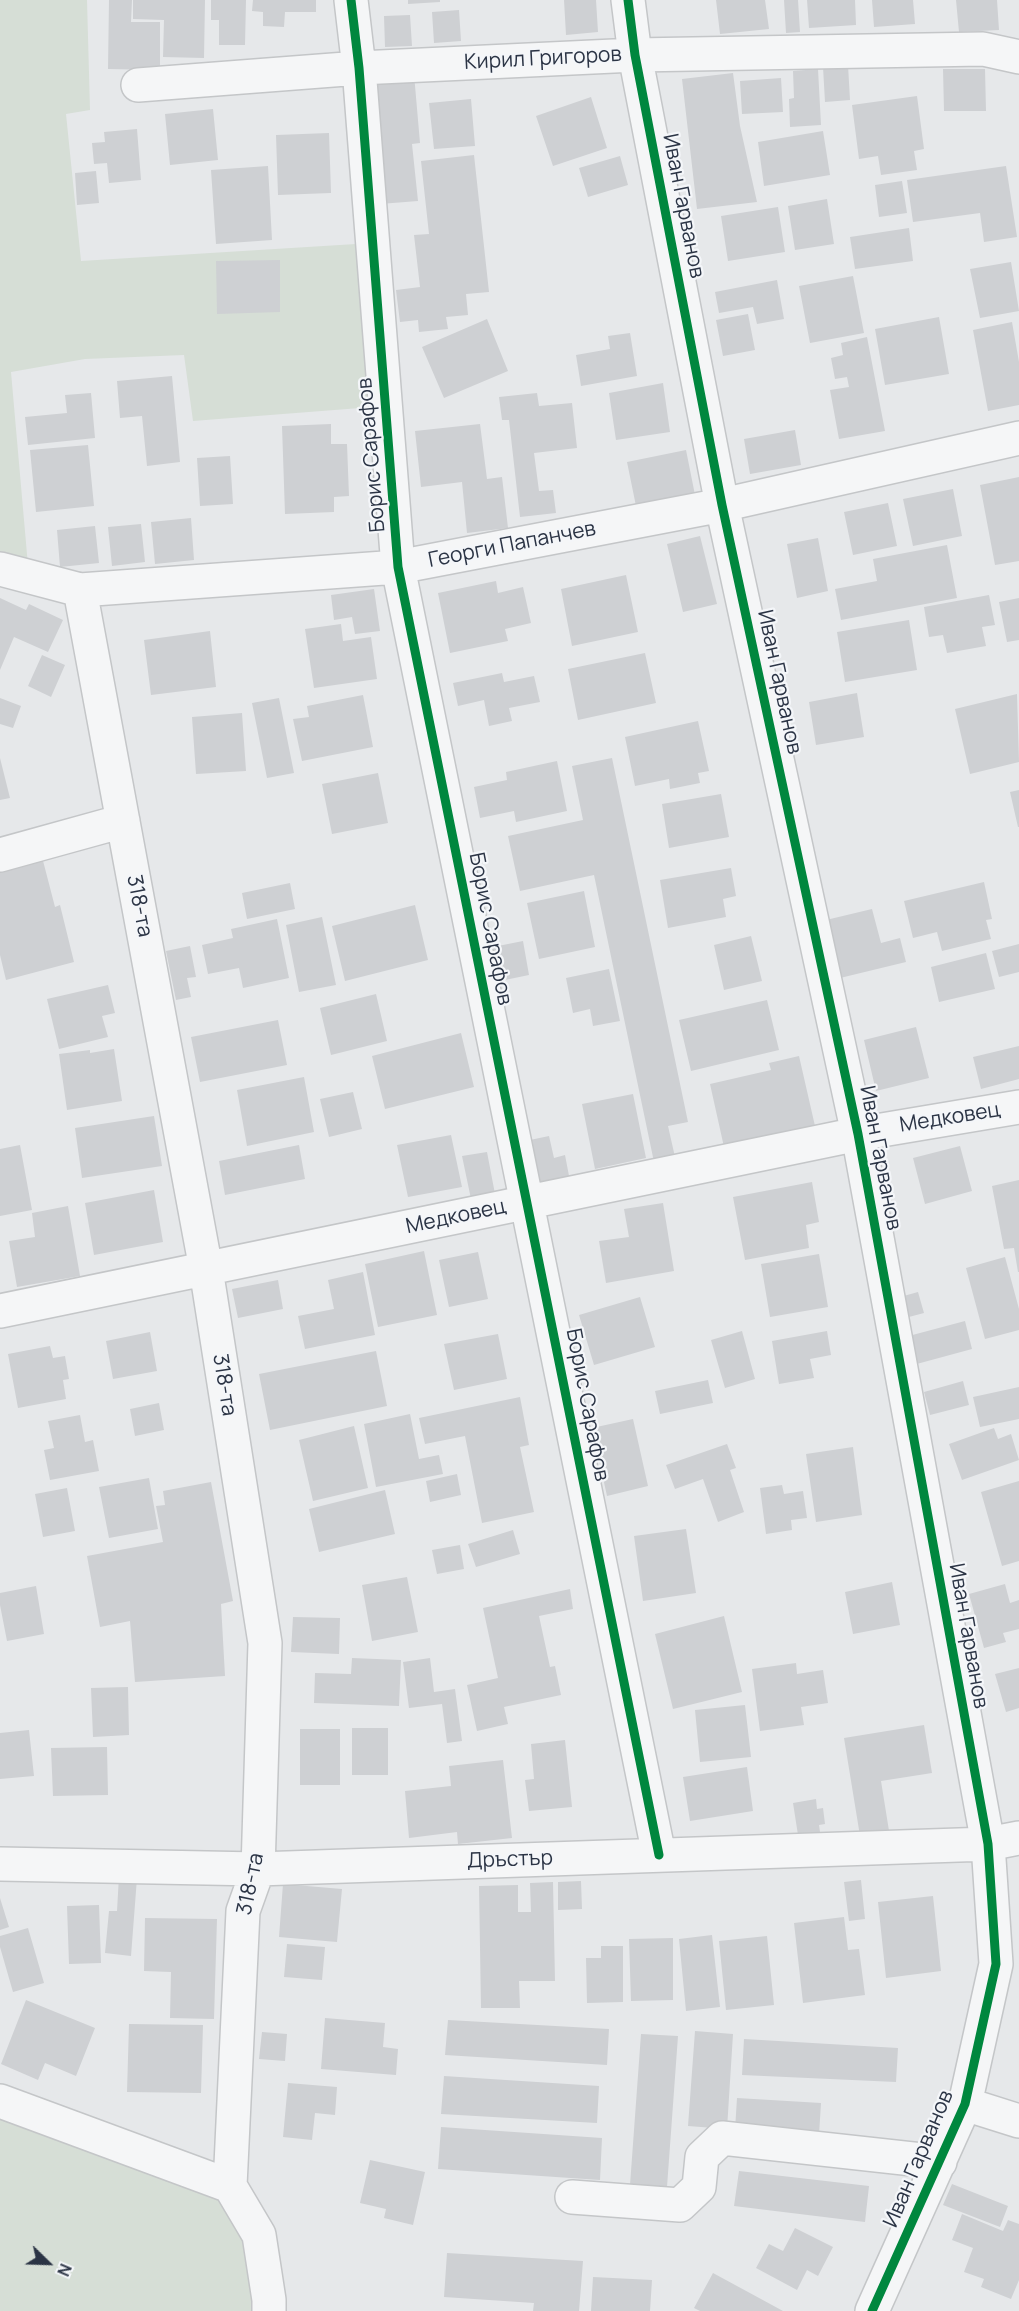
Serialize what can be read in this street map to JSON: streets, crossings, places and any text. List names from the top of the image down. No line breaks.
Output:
{"streets":{"street":["Кирил Григоров","Иван Гарванов","Борис Сарафов","Георги Папанчев","318-та","Медковец","Дръстър"]},"crossings":[["Кирил Григоров","Иван Гарванов"],["Кирил Григоров","Борис Сарафов"],["Иван Гарванов","Георги Папанчев"],["Иван Гарванов","Медковец"],["Иван Гарванов","Дръстър"],["Борис Сарафов","Георги Папанчев"],["Борис Сарафов","Медковец"],["Борис Сарафов","Дръстър"],["Георги Папанчев","318-та"],["318-та","Медковец"],["318-та","Дръстър"]],"north":"bottom right"}
